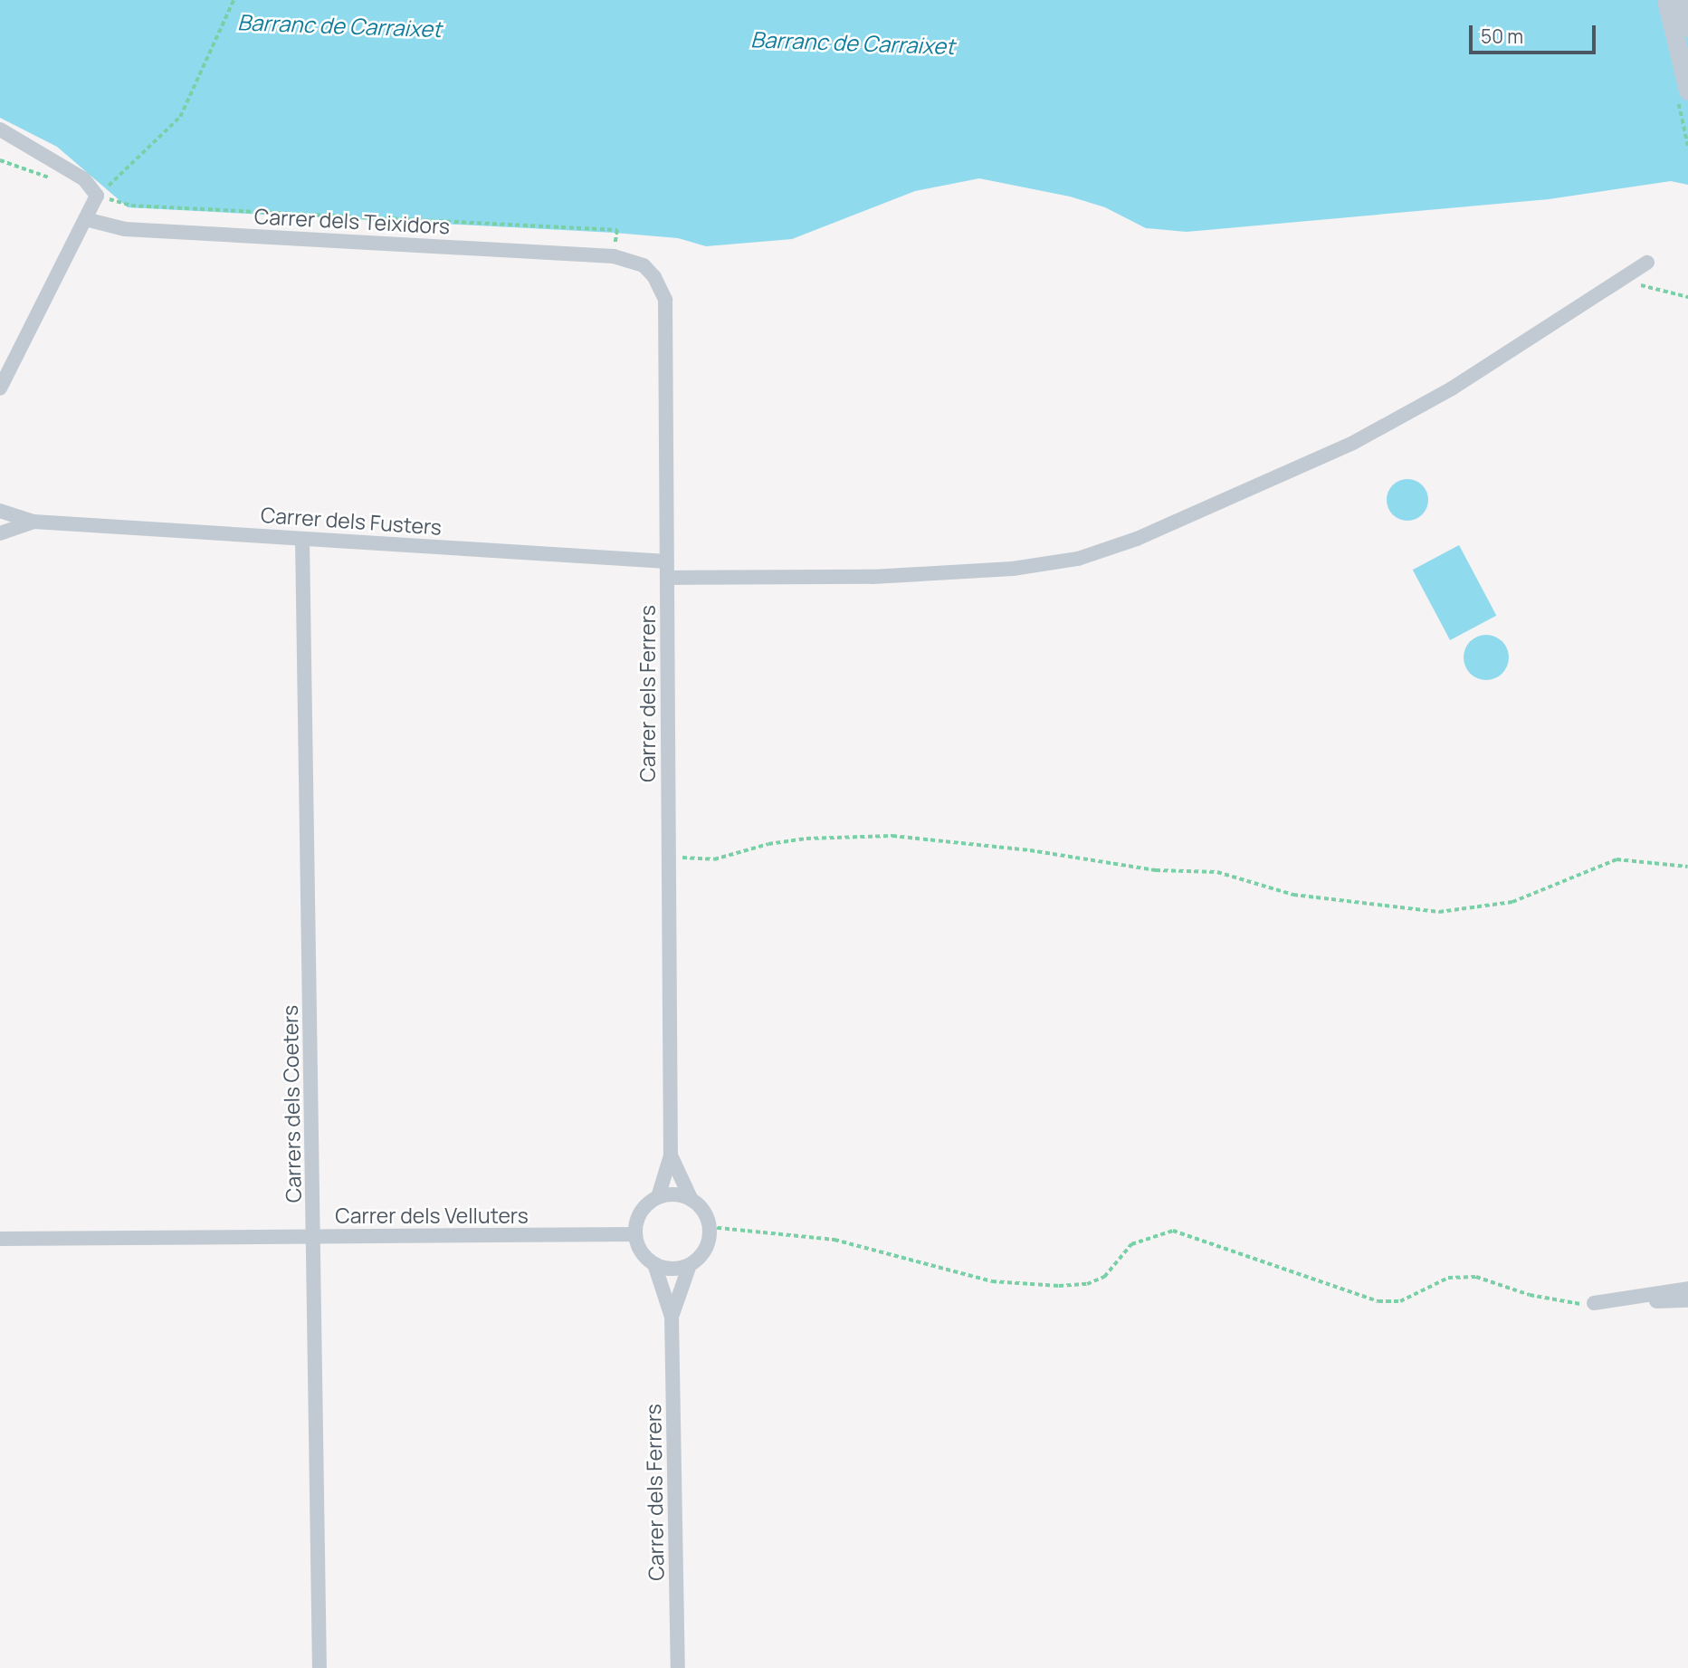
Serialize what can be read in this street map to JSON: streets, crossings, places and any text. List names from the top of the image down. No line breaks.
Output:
{"streets":{"street":["Carrer dels Teixidors","Carrer dels Fusters","Carrer dels Ferrers","Carrers dels Coeters","Carrer dels Velluters"]},"crossings":[["Carrer dels Teixidors","Carrer dels Ferrers"],["Carrer dels Fusters","Carrer dels Ferrers"],["Carrer dels Fusters","Carrers dels Coeters"],["Carrer dels Ferrers","Carrer dels Velluters"],["Carrers dels Coeters","Carrer dels Velluters"]],"water":["Barranc de Carraixet"],"scale_bar":"50 m"}
